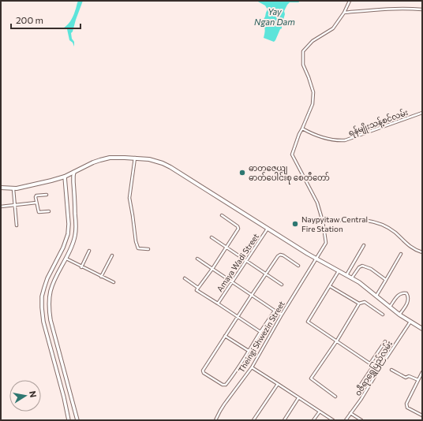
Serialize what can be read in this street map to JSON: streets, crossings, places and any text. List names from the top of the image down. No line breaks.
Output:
{"streets":{"street":["ရန်မျိုးသန့်စင်လမ်း","Amaya Wadi Street","Theingi Shwezin Street","ဝဇီရာရွှေပြည်လမ်း"]},"crossings":[["ရန်မျိုးသန့်စင်လမ်း","Theingi Shwezin Street"]],"water":["Yay Ngan Dam"],"places":["ဓာတုဇေယျ ဓာတ်ပေါင်းစု စေတီတော်","Naypyitaw Central Fire Station"],"scale_bar":"200 m","north":"right"}
